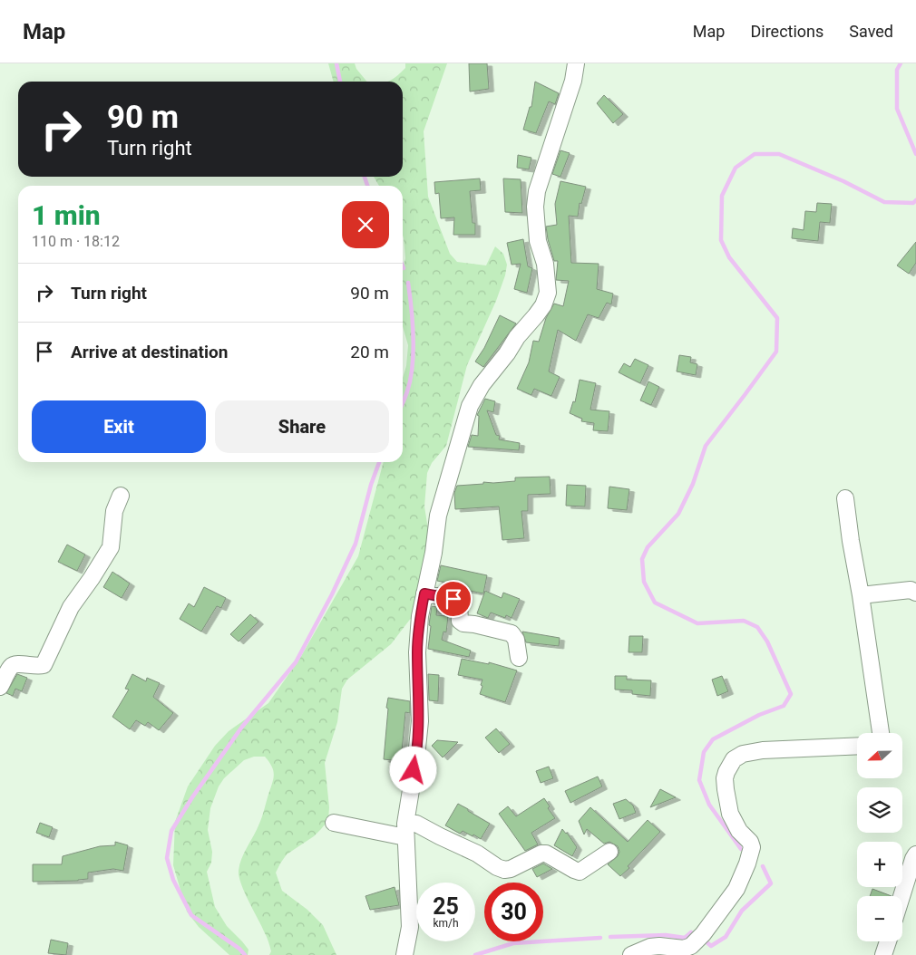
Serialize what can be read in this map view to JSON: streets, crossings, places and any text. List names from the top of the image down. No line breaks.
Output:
{"north":"left","page":{"header":"Map","nav":["Map","Directions","Saved"],"turn":["90 m","Turn right"],"heading":["1 min","110 m · 18:12"],"list":[{"name":"Turn right","value":"90 m"},{"name":"Arrive at destination","value":"20 m"}],"buttons":["Exit","Share"],"map_buttons":["+","−"],"speed":"25 km/h","limit":"30"}}
